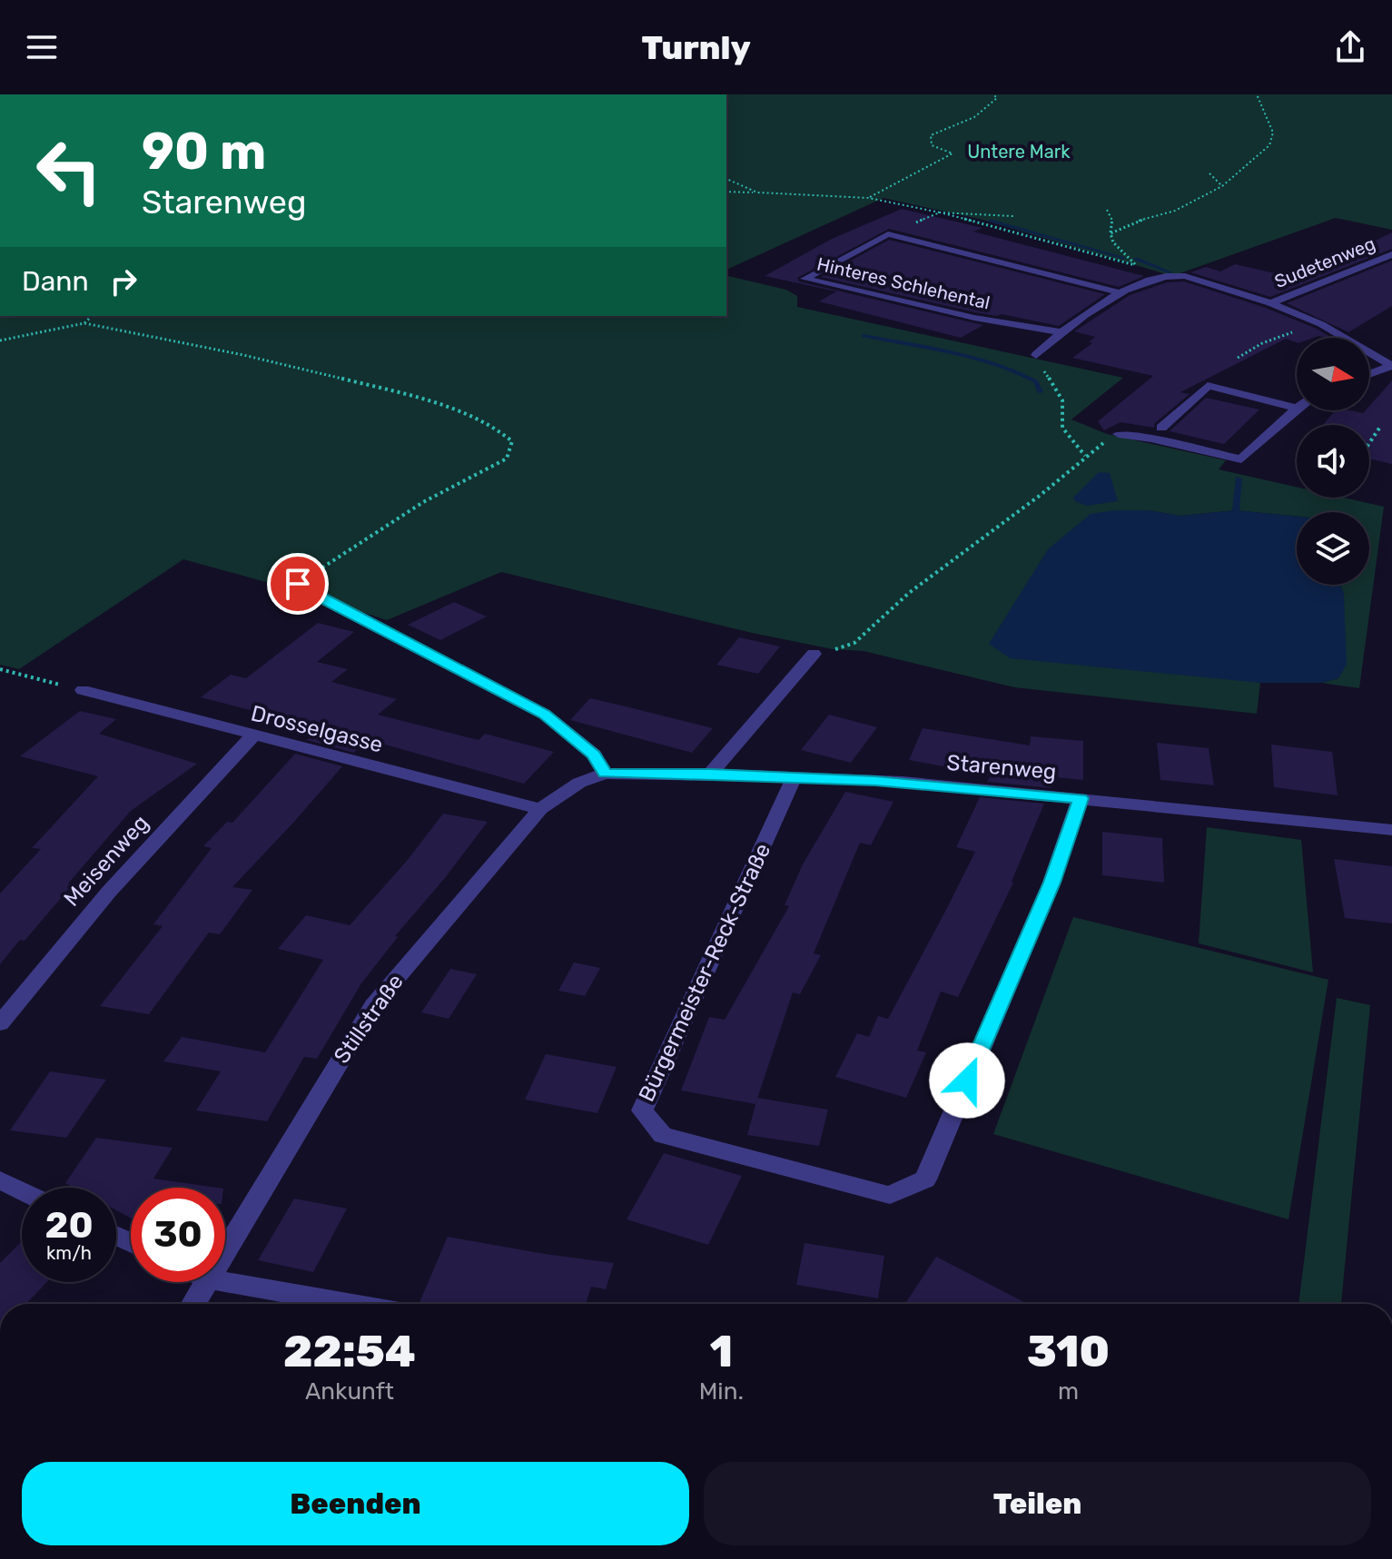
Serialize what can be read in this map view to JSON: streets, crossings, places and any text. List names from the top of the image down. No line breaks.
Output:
{"streets":{"street":["Sudetenweg","Hinteres Schlehental","Drosselgasse","Starenweg","Meisenweg","Bürgermeister-Reck-Straße","Stillstraße"]},"crossings":[["Sudetenweg","Hinteres Schlehental"],["Drosselgasse","Meisenweg"],["Drosselgasse","Stillstraße"],["Starenweg","Bürgermeister-Reck-Straße"],["Starenweg","Stillstraße"]],"parks":["Untere Mark"],"north":"right","page":{"header":"Turnly","turn":["90 m","Starenweg"],"then":"Dann","speed":"20 km/h","limit":"30","eta":["22:54","Ankunft","1","Min.","310","m"],"buttons":["Beenden","Teilen"]}}
